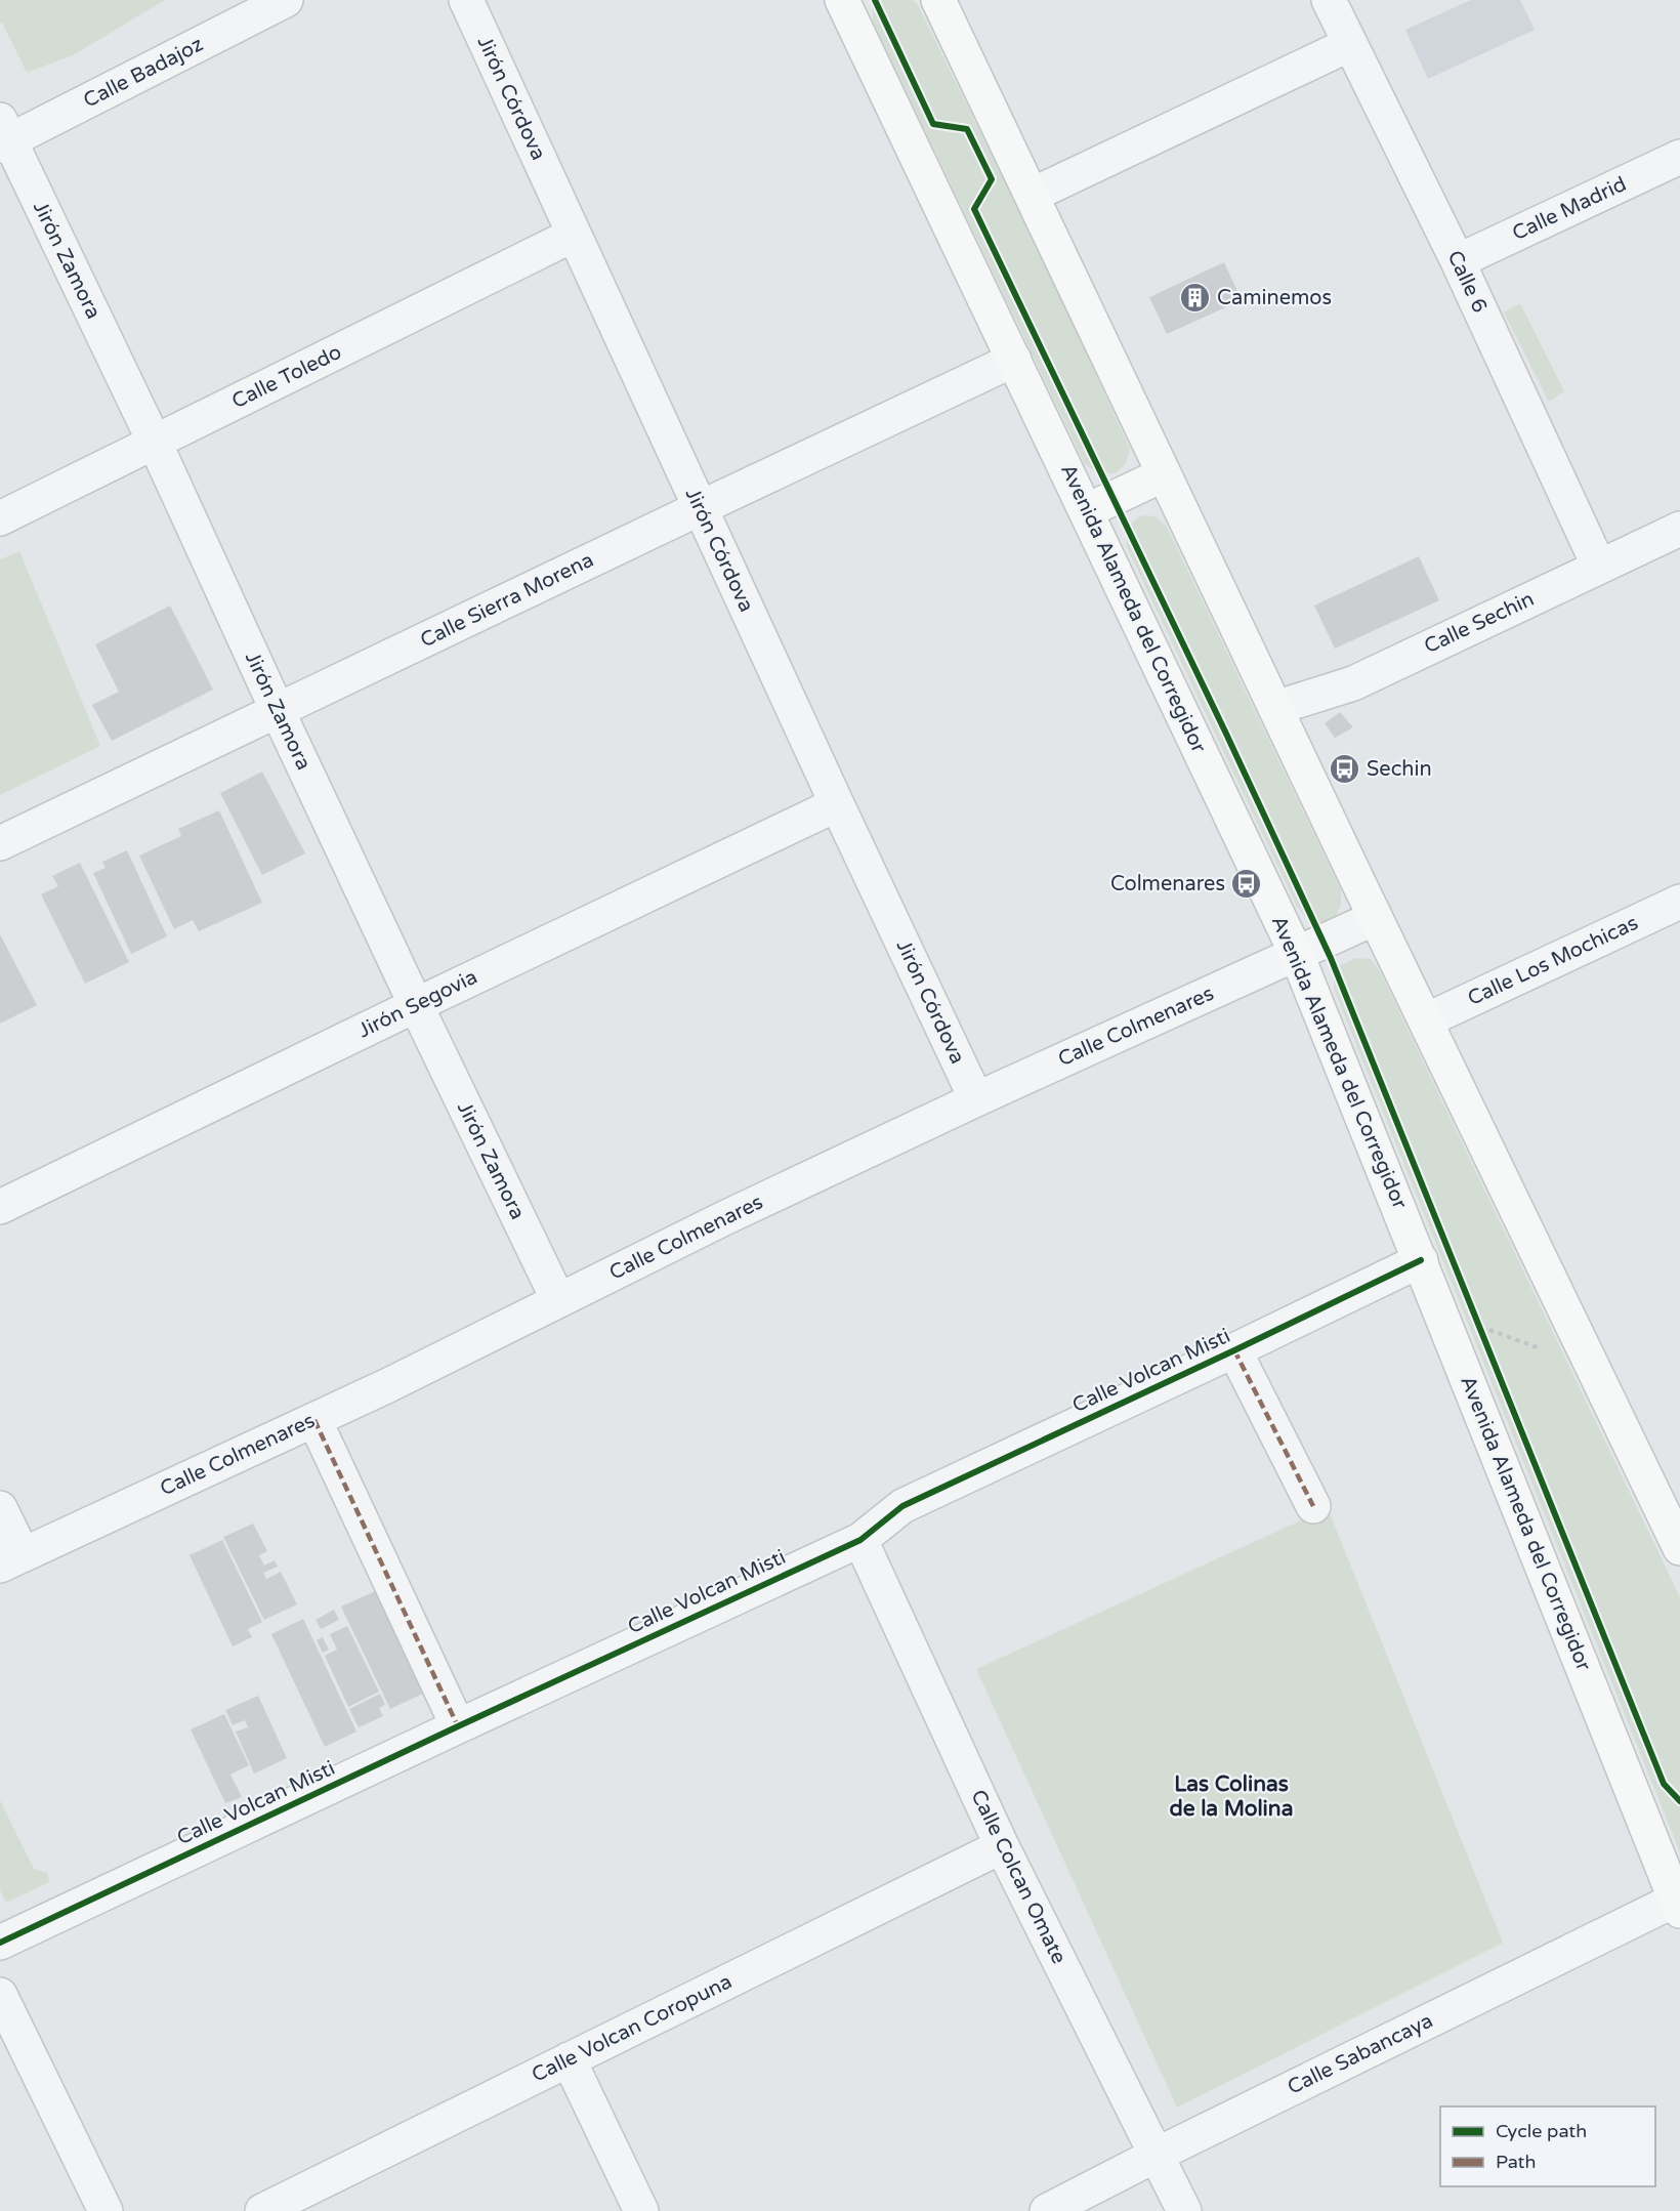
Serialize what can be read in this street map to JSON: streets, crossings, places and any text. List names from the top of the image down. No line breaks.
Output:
{"streets":{"main road":["Avenida Alameda del Corregidor"],"street":["Calle Badajoz","Jirón Córdova","Calle Madrid","Jirón Zamora","Calle 6","Calle Toledo","Calle Sierra Morena","Calle Sechin","Calle Los Mochicas","Jirón Segovia","Calle Colmenares","Calle Volcan Misti","Calle Colcan Omate","Calle Volcan Coropuna","Calle Sabancaya"]},"crossings":[["Calle Badajoz","Jirón Zamora"],["Jirón Córdova","Calle Toledo"],["Jirón Córdova","Calle Sierra Morena"],["Jirón Córdova","Jirón Segovia"],["Jirón Córdova","Calle Colmenares"],["Calle Madrid","Calle 6"],["Jirón Zamora","Calle Toledo"],["Jirón Zamora","Calle Sierra Morena"],["Jirón Zamora","Jirón Segovia"],["Jirón Zamora","Calle Colmenares"],["Calle 6","Calle Sechin"],["Calle Sierra Morena","Avenida Alameda del Corregidor"],["Avenida Alameda del Corregidor","Calle Colmenares"],["Avenida Alameda del Corregidor","Calle Volcan Misti"],["Avenida Alameda del Corregidor","Calle Sabancaya"],["Calle Volcan Misti","Calle Colcan Omate"],["Calle Colcan Omate","Calle Volcan Coropuna"],["Calle Colcan Omate","Calle Sabancaya"]],"districts":["Las Colinas de la Molina"],"places":{"building":["Caminemos"],"bus stop":["Sechin","Colmenares"]},"legend":["Cycle path","Path"]}
